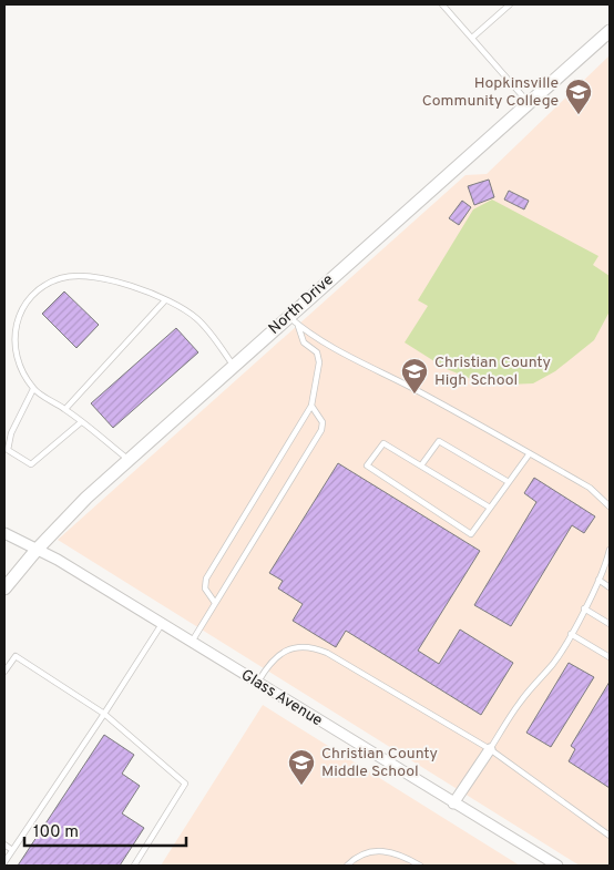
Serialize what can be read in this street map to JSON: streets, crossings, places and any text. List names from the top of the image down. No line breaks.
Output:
{"streets":{"main road":["North Drive"],"street":["Glass Avenue"]},"crossings":[["North Drive","Glass Avenue"]],"places":{"school or university":["Hopkinsville Community College","Christian County High School","Christian County Middle School"]},"scale_bar":"100 m"}
